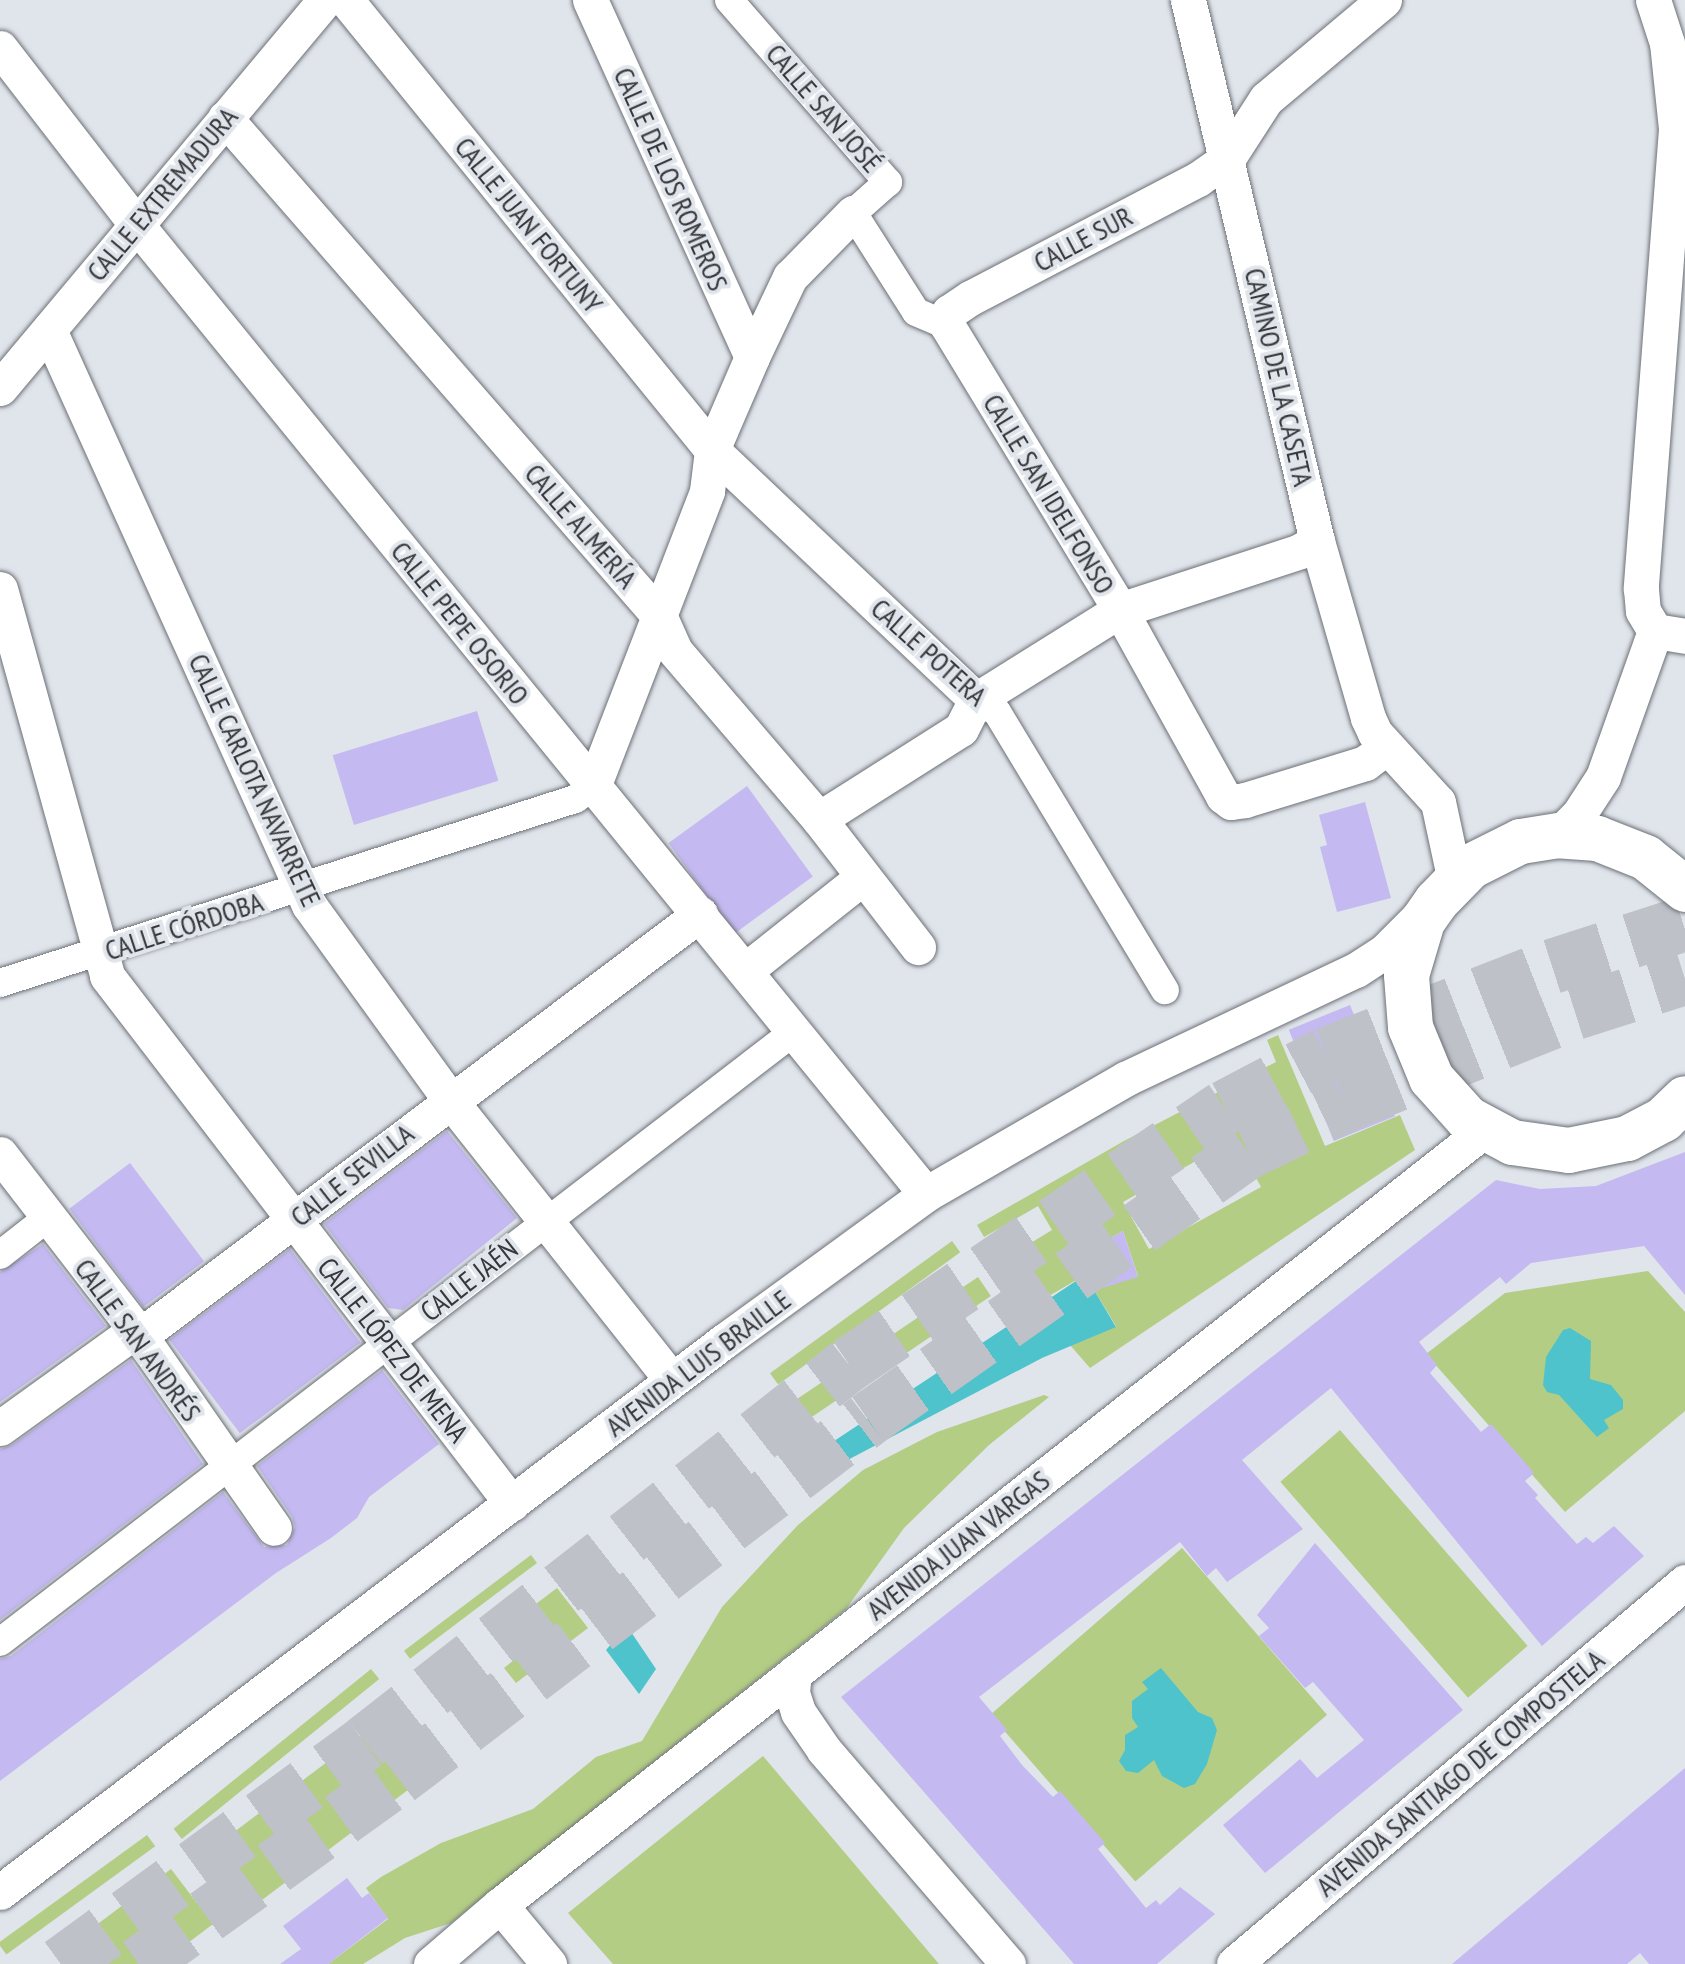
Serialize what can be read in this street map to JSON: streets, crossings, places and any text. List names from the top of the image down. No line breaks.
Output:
{"streets":{"street":["CALLE SAN JOSÉ","CALLE DE LOS ROMEROS","CALLE EXTREMADURA","CALLE JUAN FORTUNY","CALLE SUR","CAMINO DE LA CASETA","CALLE SAN IDELFONSO","CALLE ALMERÍA","CALLE PEPE OSORIO","CALLE POTERA","CALLE CARLOTA NAVARRETE","CALLE CÓRDOBA","CALLE SEVILLA","CALLE JAÉN","CALLE SAN ANDRÉS","CALLE LÓPEZ DE MENA","AVENIDA LUIS BRAILLE","AVENIDA JUAN VARGAS","AVENIDA SANTIAGO DE COMPOSTELA"]},"crossings":[["CALLE SAN JOSÉ","CALLE SAN IDELFONSO"],["CALLE EXTREMADURA","CALLE ALMERÍA"],["CALLE EXTREMADURA","CALLE PEPE OSORIO"],["CALLE EXTREMADURA","CALLE CARLOTA NAVARRETE"],["CALLE JUAN FORTUNY","CALLE POTERA"],["CALLE SUR","CAMINO DE LA CASETA"],["CALLE SUR","CALLE SAN IDELFONSO"],["CAMINO DE LA CASETA","CALLE SAN IDELFONSO"],["CALLE PEPE OSORIO","CALLE CÓRDOBA"],["CALLE PEPE OSORIO","CALLE SEVILLA"],["CALLE PEPE OSORIO","CALLE JAÉN"],["CALLE PEPE OSORIO","AVENIDA LUIS BRAILLE"],["CALLE CARLOTA NAVARRETE","CALLE CÓRDOBA"],["CALLE CARLOTA NAVARRETE","CALLE SEVILLA"],["CALLE CARLOTA NAVARRETE","CALLE JAÉN"],["CALLE CARLOTA NAVARRETE","AVENIDA LUIS BRAILLE"],["CALLE CÓRDOBA","CALLE LÓPEZ DE MENA"],["CALLE SEVILLA","CALLE SAN ANDRÉS"],["CALLE SEVILLA","CALLE LÓPEZ DE MENA"],["CALLE JAÉN","CALLE SAN ANDRÉS"],["CALLE JAÉN","CALLE LÓPEZ DE MENA"],["CALLE LÓPEZ DE MENA","AVENIDA LUIS BRAILLE"]]}
